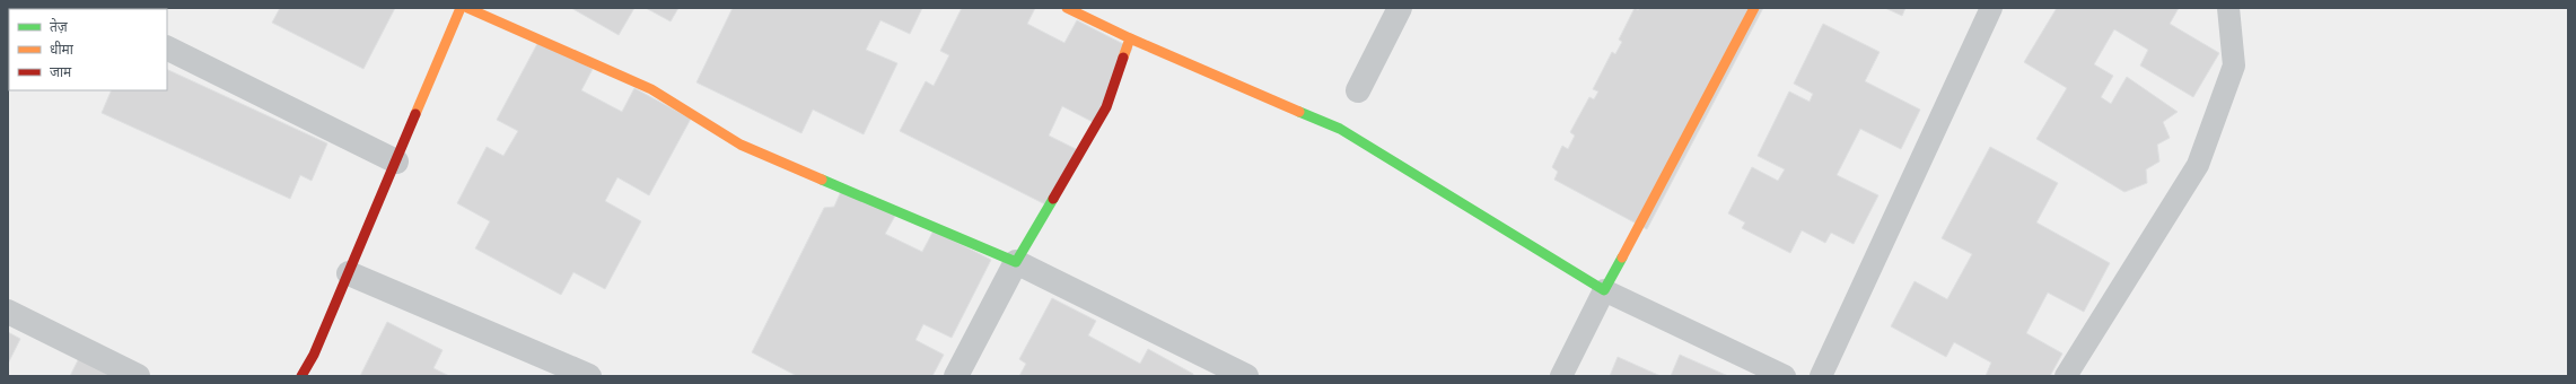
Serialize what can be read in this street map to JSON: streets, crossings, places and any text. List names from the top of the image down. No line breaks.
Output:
{"legend":["तेज़","धीमा","जाम"]}
